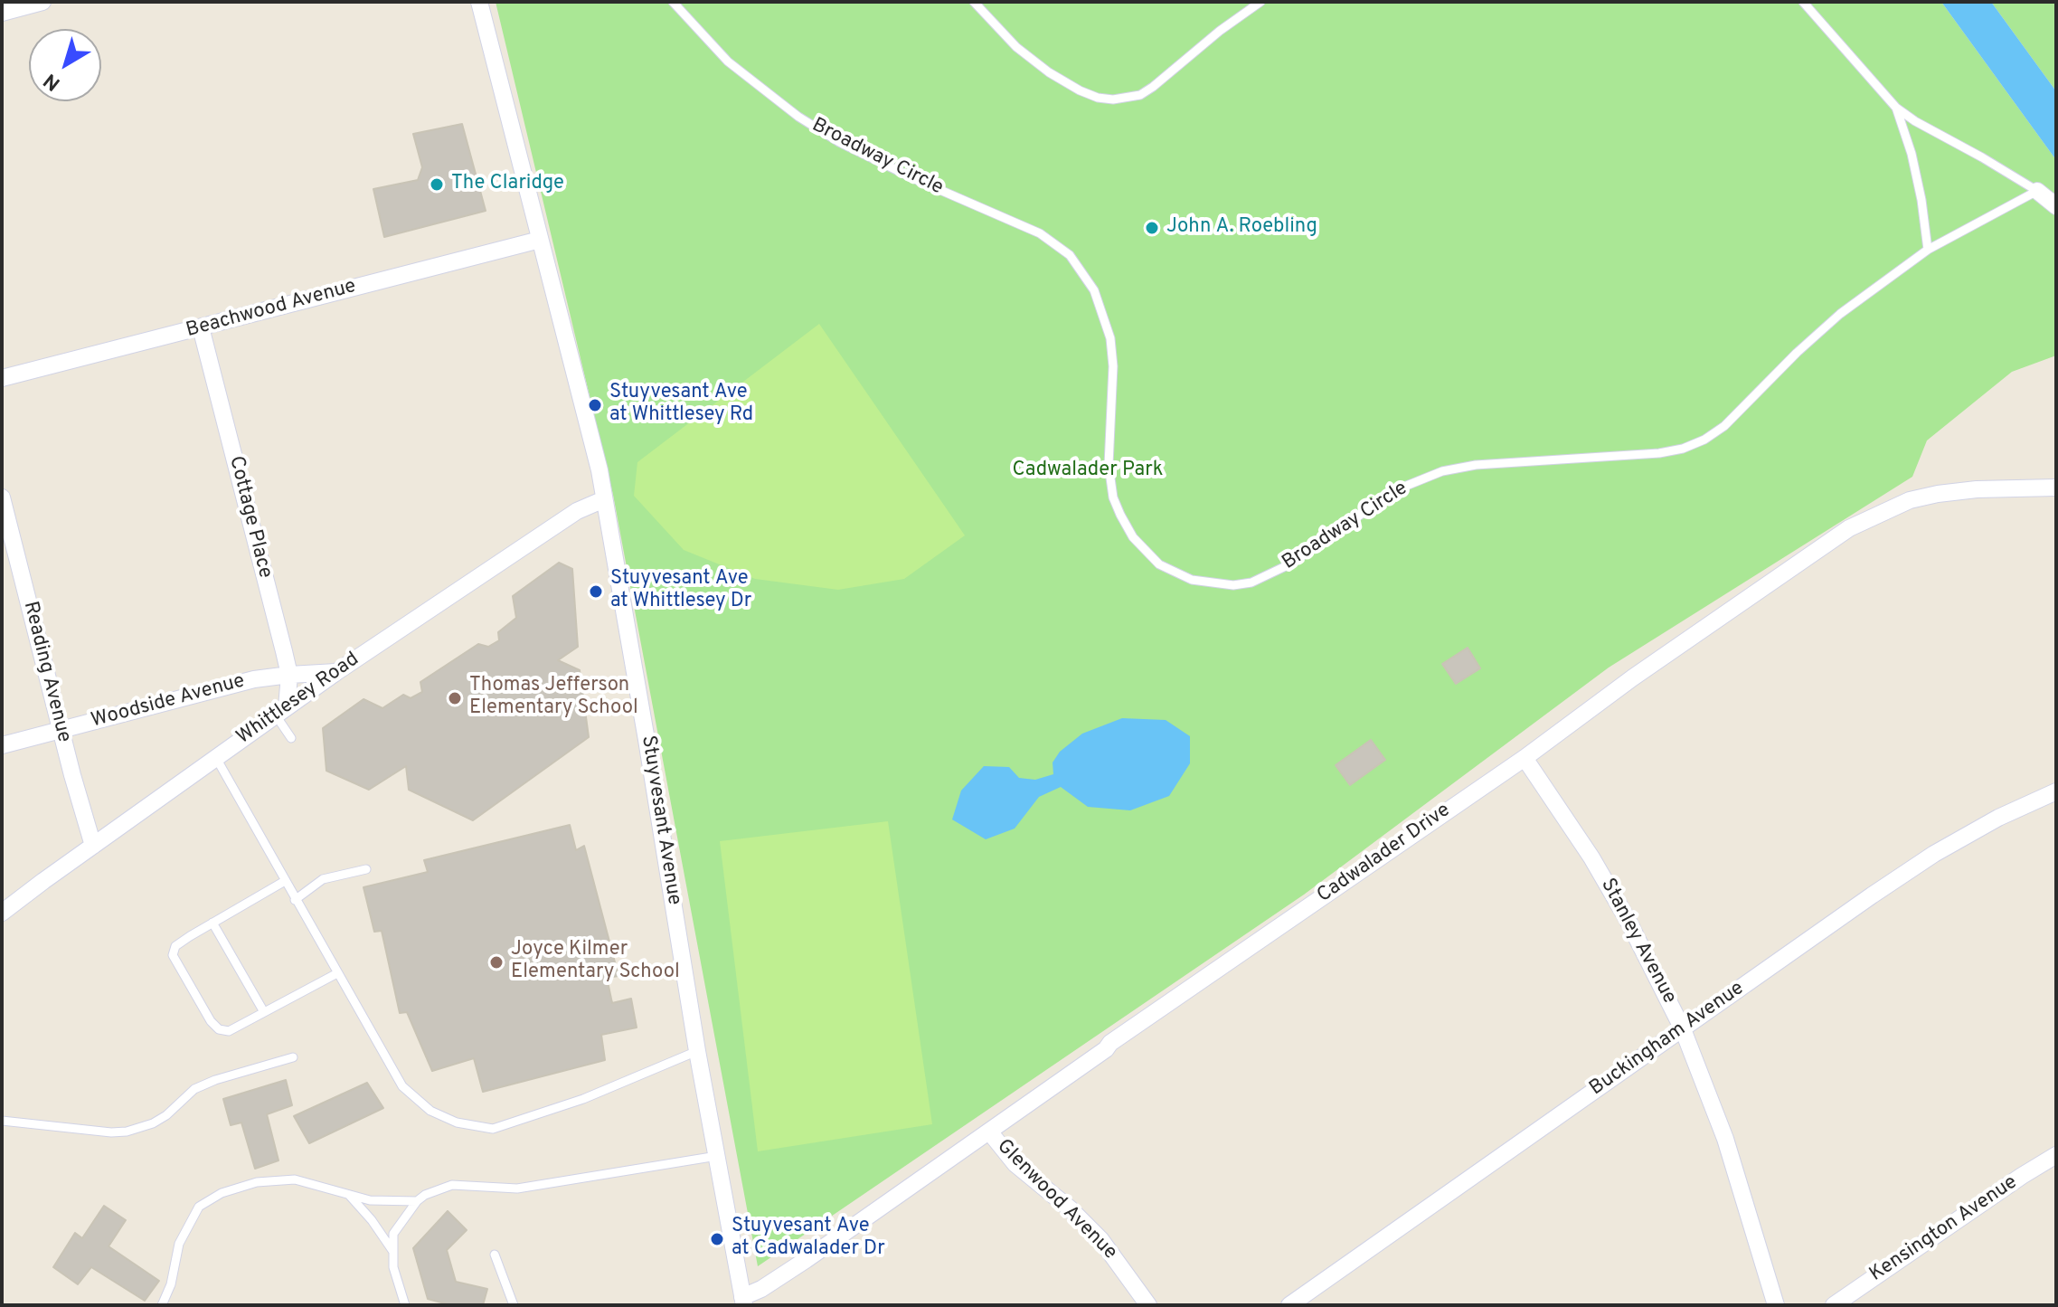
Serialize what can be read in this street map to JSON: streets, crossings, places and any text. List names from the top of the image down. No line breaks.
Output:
{"streets":{"street":["Beachwood Avenue","Cottage Place","Reading Avenue","Whittlesey Road","Woodside Avenue","Stuyvesant Avenue","Cadwalader Drive","Stanley Avenue","Buckingham Avenue","Glenwood Avenue","Kensington Avenue"],"lane":["Broadway Circle"]},"crossings":[["Beachwood Avenue","Cottage Place"],["Beachwood Avenue","Stuyvesant Avenue"],["Cottage Place","Whittlesey Road"],["Cottage Place","Woodside Avenue"],["Reading Avenue","Whittlesey Road"],["Reading Avenue","Woodside Avenue"],["Whittlesey Road","Woodside Avenue"],["Whittlesey Road","Stuyvesant Avenue"],["Stuyvesant Avenue","Cadwalader Drive"],["Cadwalader Drive","Stanley Avenue"],["Cadwalader Drive","Glenwood Avenue"],["Stanley Avenue","Buckingham Avenue"]],"parks":["Cadwalader Park"],"places":["The Claridge","John A. Roebling","Stuyvesant Ave at Whittlesey Rd","Stuyvesant Ave at Whittlesey Dr","Thomas Jefferson Elementary School","Joyce Kilmer Elementary School","Stuyvesant Ave at Cadwalader Dr"],"north":"bottom left"}
